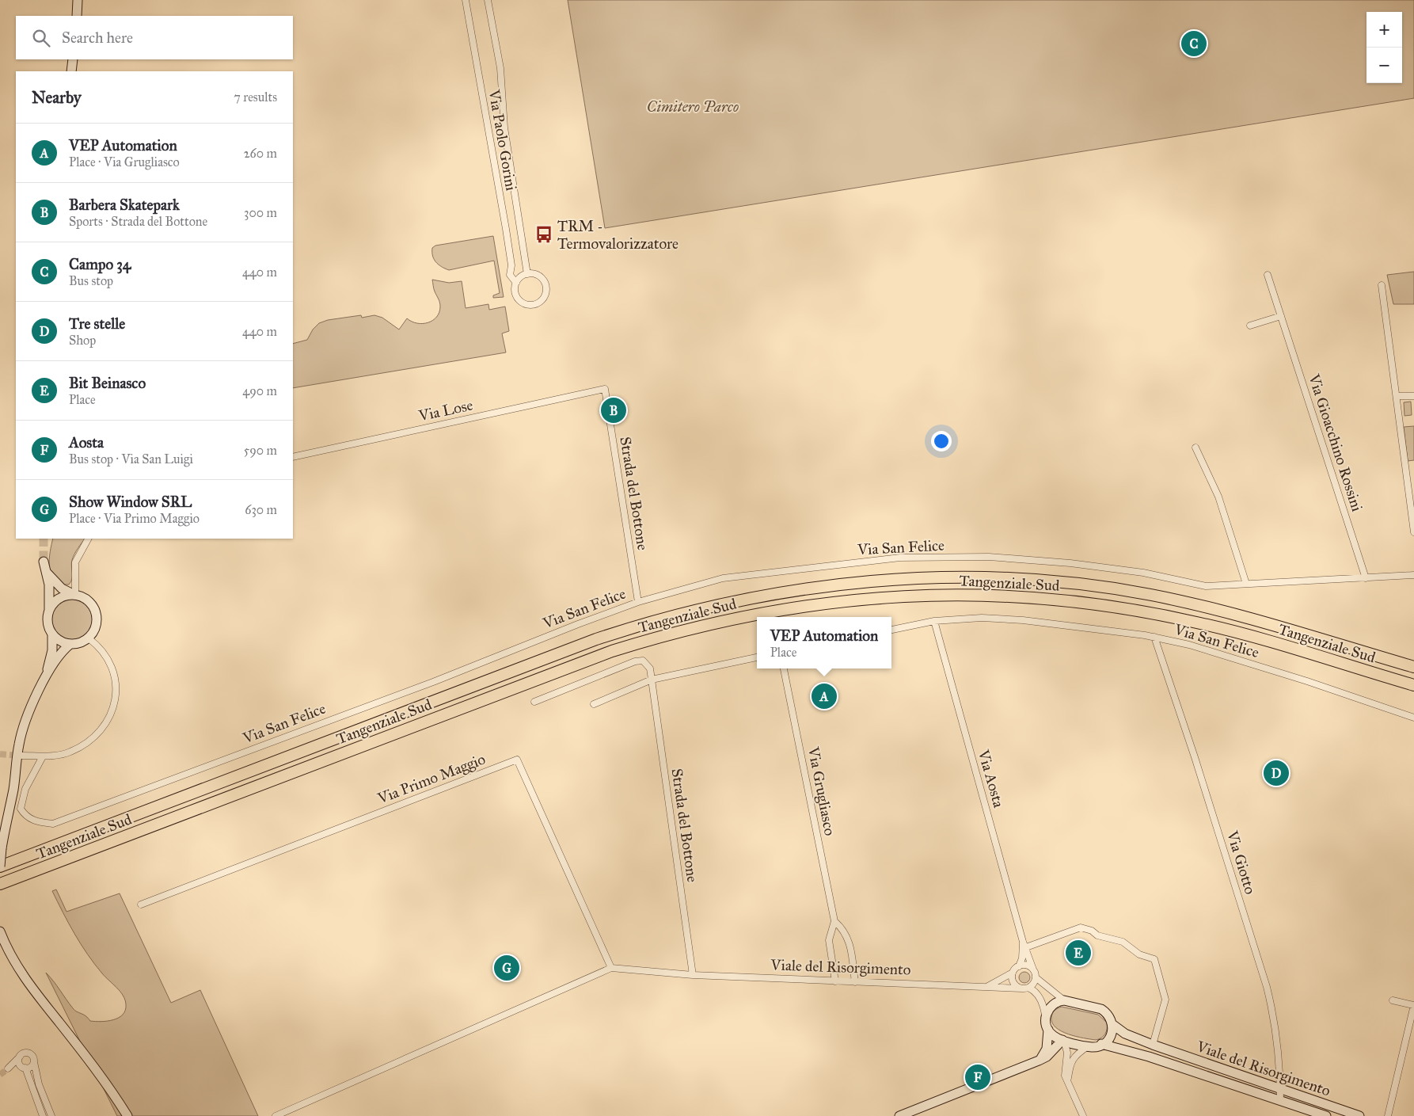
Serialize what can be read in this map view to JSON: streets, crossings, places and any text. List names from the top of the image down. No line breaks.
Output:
{"streets":{"highway":["Tangenziale Sud"],"street":["Via Paolo Gorini","Via Lose","Via Gioacchino Rossini","Strada del Bottone","Via San Felice","Via Primo Maggio","Via Aosta","Via Grugliasco","Via Giotto","Viale del Risorgimento"]},"crossings":[["Via Lose","Strada del Bottone"],["Via Gioacchino Rossini","Via San Felice"],["Strada del Bottone","Via San Felice"],["Strada del Bottone","Viale del Risorgimento"],["Via San Felice","Via Aosta"],["Via San Felice","Via Giotto"],["Via Aosta","Viale del Risorgimento"],["Via Grugliasco","Viale del Risorgimento"],["Via Giotto","Viale del Risorgimento"]],"parks":["Cimitero Parco"],"places":{"bus stop":["TRM - Termovalorizzatore"]},"page":{"map_buttons":["+","−"],"search":"Search here","pins":["C","B","A","D","E","G","F"],"heading":["Nearby","7 results"],"list":[{"mark":"A","name":"VEP Automation","note":"Place · Via Grugliasco","value":"260 m"},{"mark":"B","name":"Barbera Skatepark","note":"Sports · Strada del Bottone","value":"300 m"},{"mark":"C","name":"Campo 34","note":"Bus stop","value":"440 m"},{"mark":"D","name":"Tre stelle","note":"Shop","value":"440 m"},{"mark":"E","name":"Bit Beinasco","note":"Place","value":"490 m"},{"mark":"F","name":"Aosta","note":"Bus stop · Via San Luigi","value":"590 m"},{"mark":"G","name":"Show Window SRL","note":"Place · Via Primo Maggio","value":"630 m"}],"popup":["VEP Automation","Place"]}}
